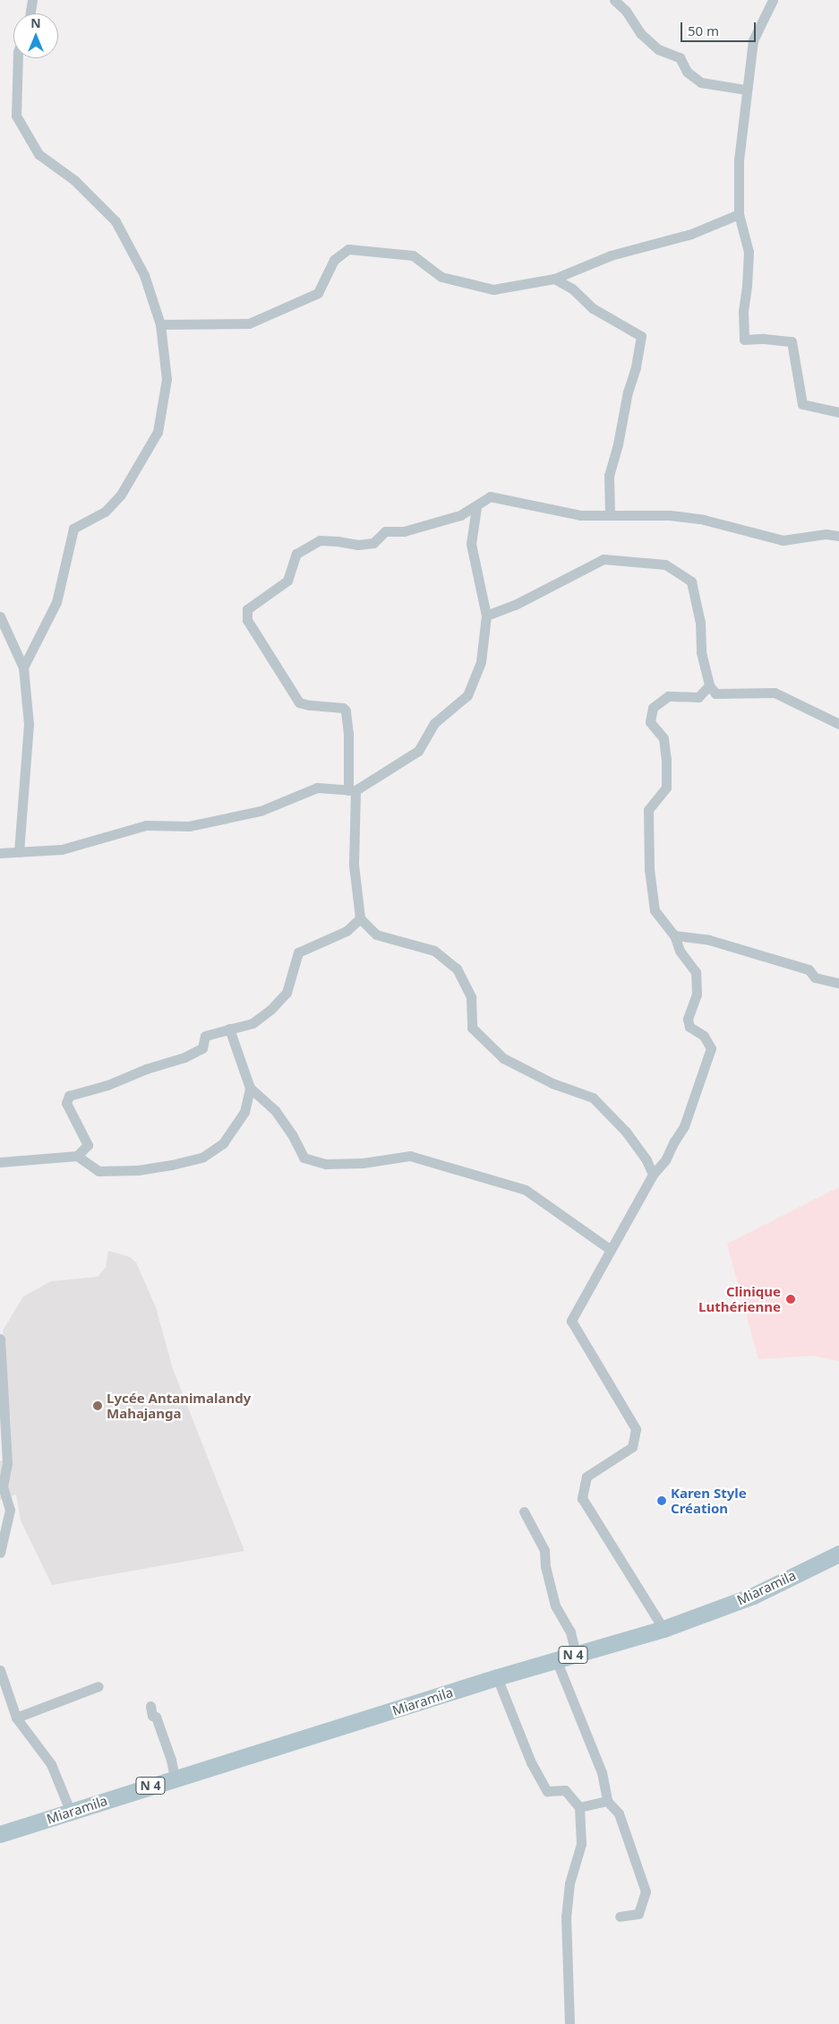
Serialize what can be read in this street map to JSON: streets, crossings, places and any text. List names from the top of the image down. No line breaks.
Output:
{"streets":{"main road":["Miaramila","N 4"]},"places":["Clinique Luthérienne","Lycée Antanimalandy Mahajanga","Karen Style Création"],"scale_bar":"50 m","north":"top"}
